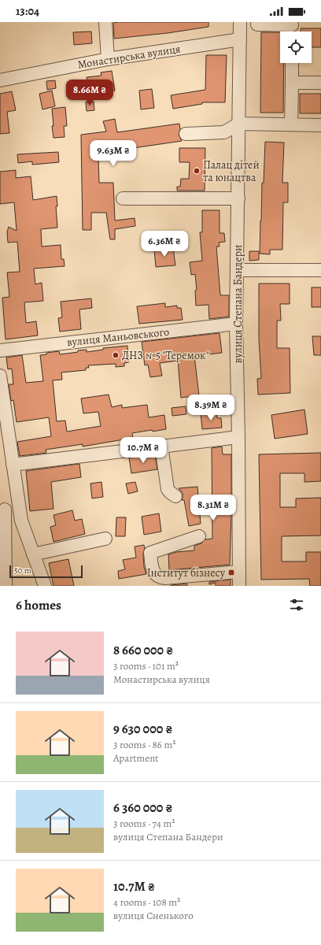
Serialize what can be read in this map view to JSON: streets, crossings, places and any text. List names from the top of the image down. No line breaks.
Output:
{"streets":{"street":["Монастирська вулиця","вулиця Степана Бандери","вулиця Маньовського"]},"crossings":[["Монастирська вулиця","вулиця Степана Бандери"],["вулиця Степана Бандери","вулиця Маньовського"]],"places":{"other":["Палац дітей та юнацтва","ДНЗ №5 \"Теремок\""],"transit":["Інститут бізнесу"]},"scale_bar":"50 m","page":{"status":"13:04","price":["8.66M ₴","9.63M ₴","6.36M ₴","8.39M ₴","10.7M ₴","8.31M ₴"],"scale":"50 m","heading":"6 homes","list":[{"name":"8 660 000 ₴","note":"3 rooms · 101 m² · Монастирська вулиця"},{"name":"9 630 000 ₴","note":"3 rooms · 86 m² · Apartment"},{"name":"6 360 000 ₴","note":"3 rooms · 74 m² · вулиця Степана Бандери"},{"name":"10.7M ₴","note":"4 rooms · 108 m² · вулиця Сненького"}]}}
